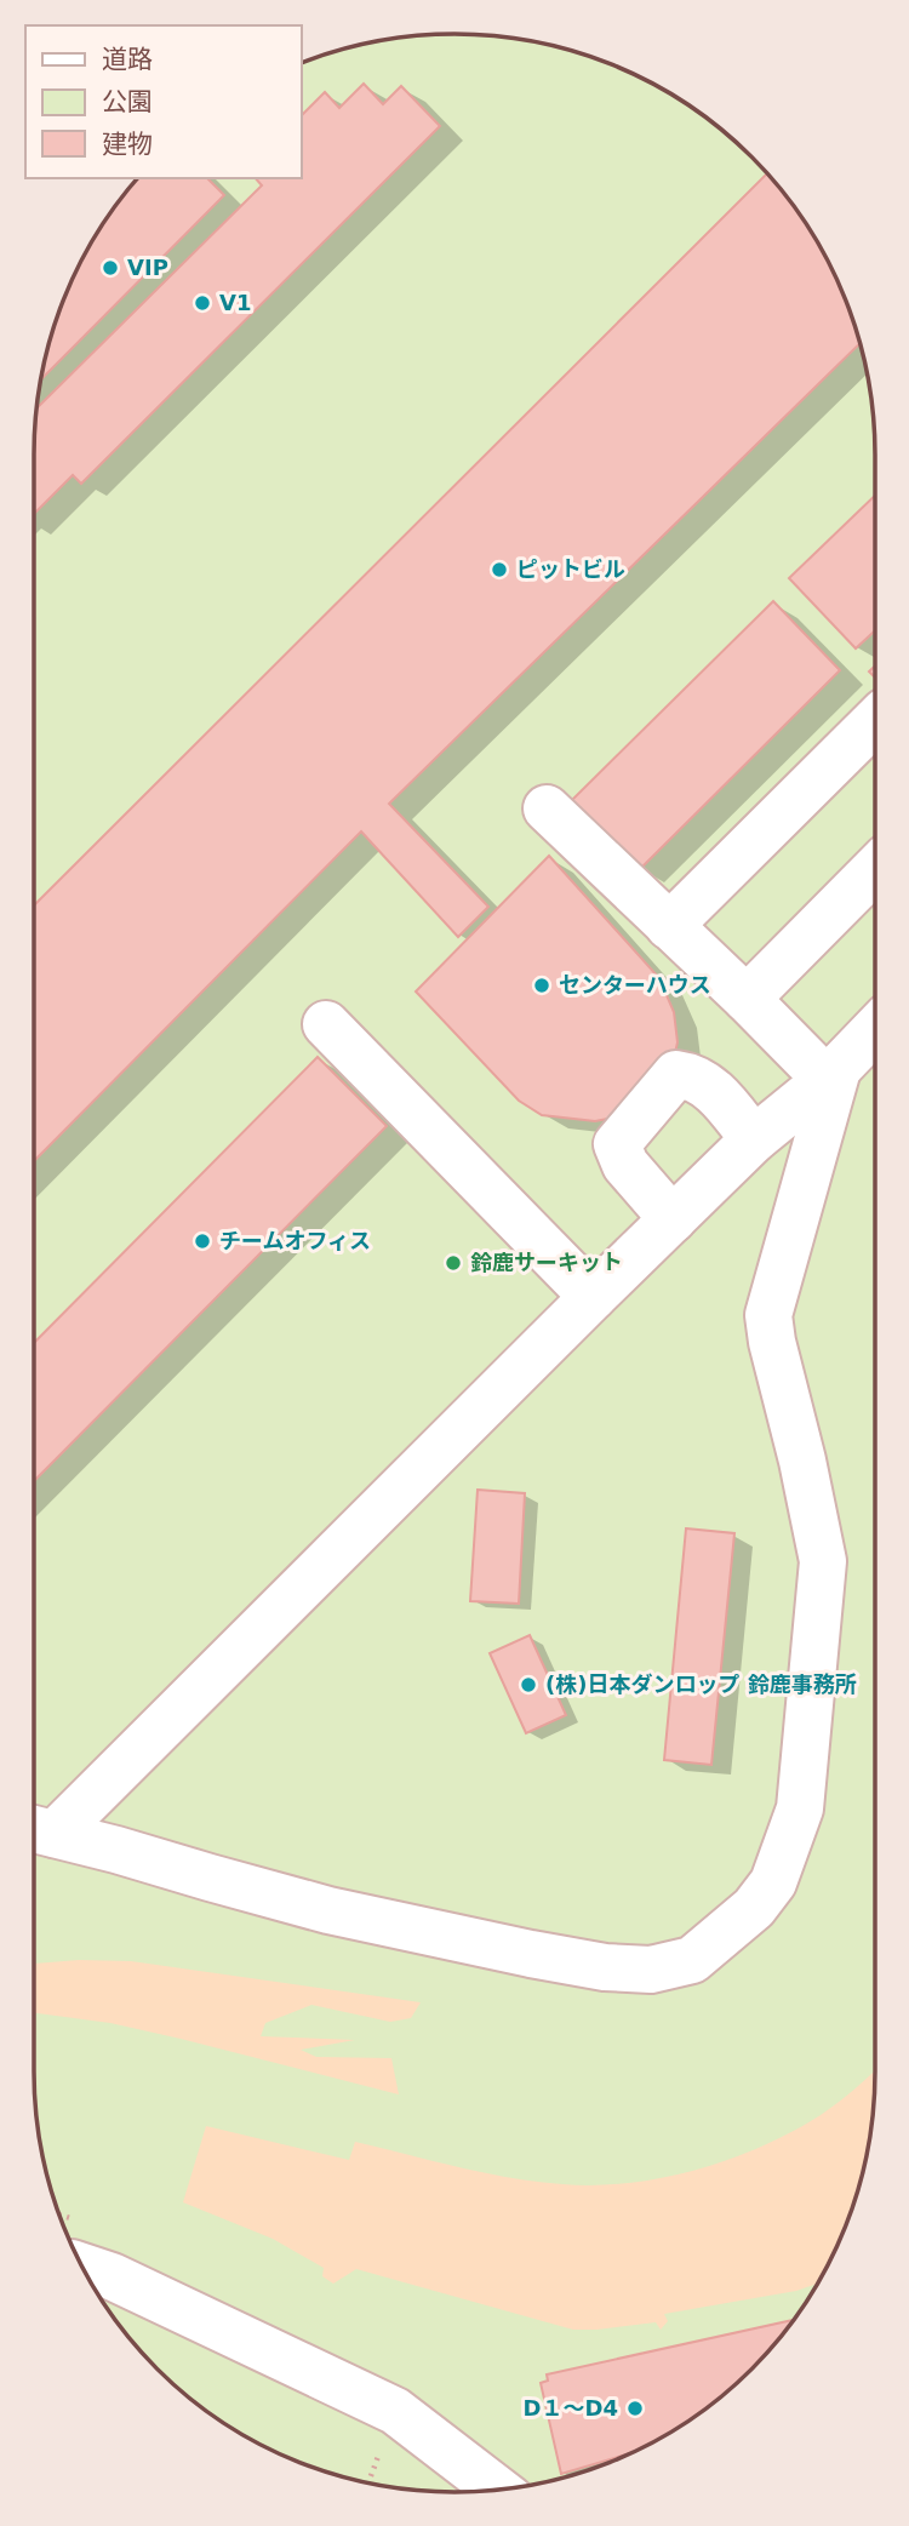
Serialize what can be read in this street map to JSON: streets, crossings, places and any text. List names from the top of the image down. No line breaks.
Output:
{"places":["VIP","V1","ピットビル","センターハウス","チームオフィス","鈴鹿サーキット","(株)日本ダンロップ 鈴鹿事務所","D１～D4"],"legend":["道路","公園","建物"]}
